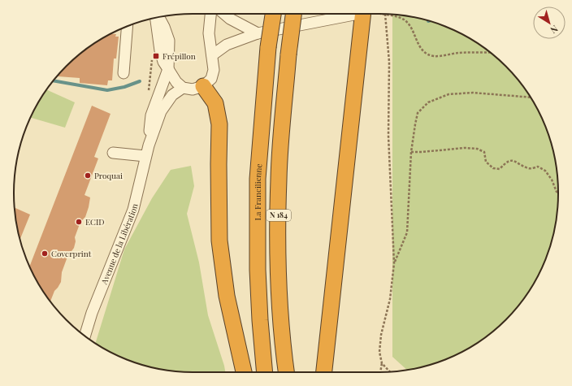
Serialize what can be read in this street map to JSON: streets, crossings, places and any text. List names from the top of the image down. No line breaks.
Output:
{"streets":{"highway":["La Francilienne","N 184"],"street":["Avenue de la Libération"]},"places":{"transit":["Frépillon"],"other":["Proquai","ECID","Coverprint"]},"north":"bottom right"}
